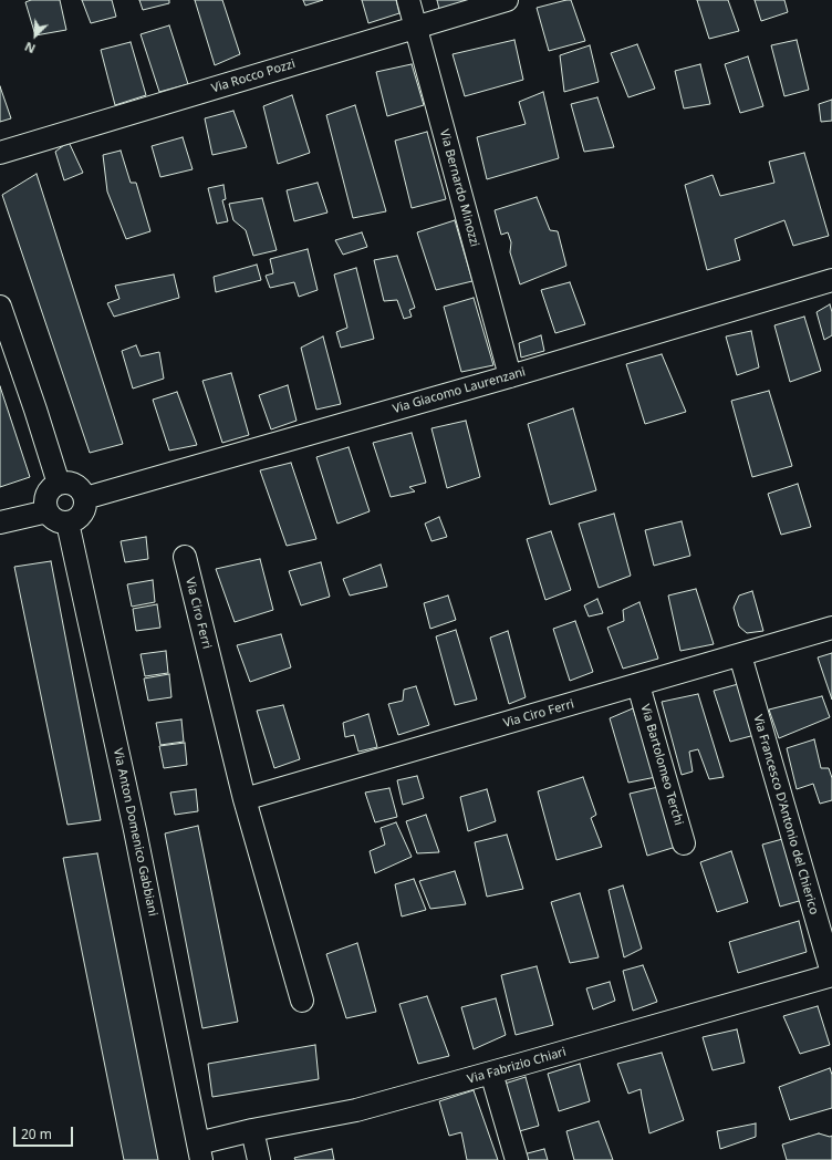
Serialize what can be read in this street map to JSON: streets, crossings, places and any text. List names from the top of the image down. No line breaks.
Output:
{"streets":{"street":["Via Rocco Pozzi","Via Bernardo Minozzi","Via Giacomo Laurenzani","Via Ciro Ferri","Via Bartolomeo Terchi","Via Francesco D'Antonio del Chierico","Via Anton Domenico Gabbiani","Via Fabrizio Chiari"]},"crossings":[["Via Rocco Pozzi","Via Bernardo Minozzi"],["Via Bernardo Minozzi","Via Giacomo Laurenzani"],["Via Giacomo Laurenzani","Via Anton Domenico Gabbiani"],["Via Ciro Ferri","Via Bartolomeo Terchi"],["Via Ciro Ferri","Via Francesco D'Antonio del Chierico"],["Via Francesco D'Antonio del Chierico","Via Fabrizio Chiari"],["Via Anton Domenico Gabbiani","Via Fabrizio Chiari"]],"scale_bar":"20 m","north":"bottom left"}
